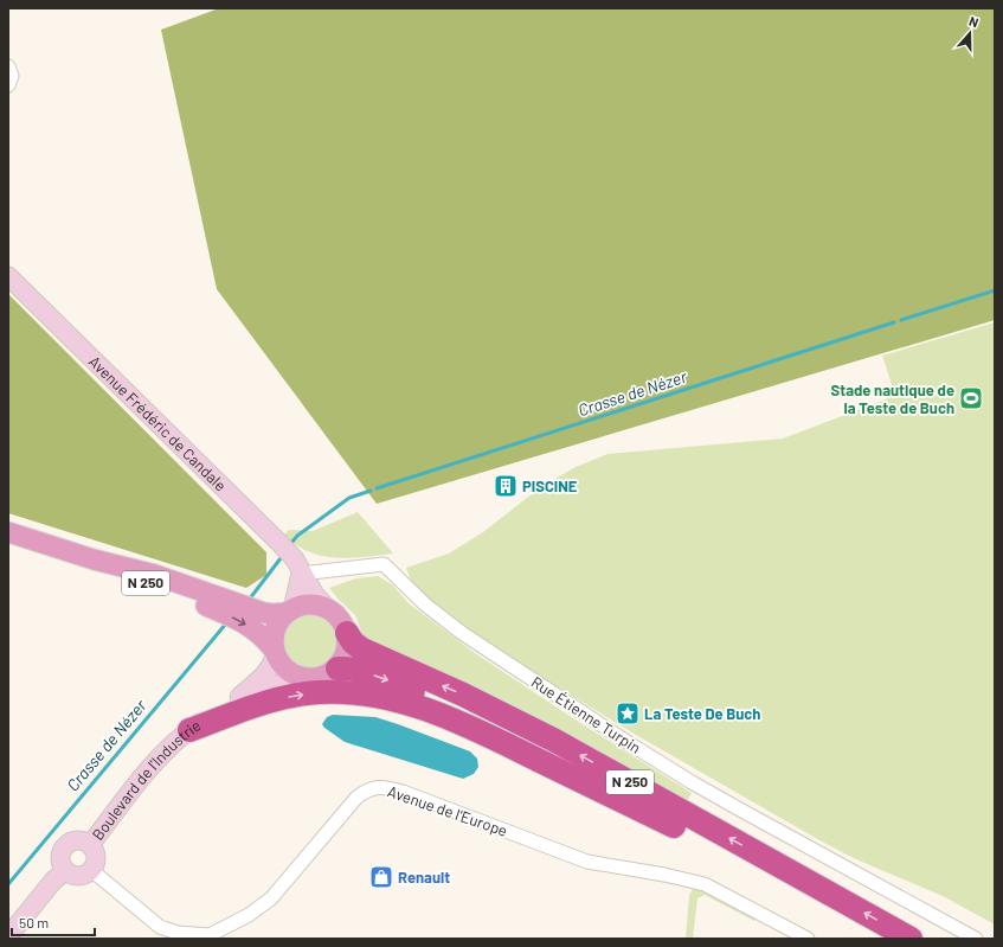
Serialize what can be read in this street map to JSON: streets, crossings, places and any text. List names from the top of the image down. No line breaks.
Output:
{"streets":{"highway":["N 250"],"street":["Avenue Frédéric de Candale","Rue Étienne Turpin","Boulevard de l'Industrie","Avenue de l'Europe"]},"crossings":[["Avenue Frédéric de Candale","N 250"],["Avenue Frédéric de Candale","Rue Étienne Turpin"],["Avenue Frédéric de Candale","Boulevard de l'Industrie"],["N 250","Boulevard de l'Industrie"],["Boulevard de l'Industrie","Avenue de l'Europe"]],"water":["Crasse de Nézer"],"places":{"sports":["Stade nautique de la Teste de Buch"],"building":["PISCINE"],"place":["La Teste De Buch"],"shop":["Renault"]},"scale_bar":"50 m","north":"top"}
